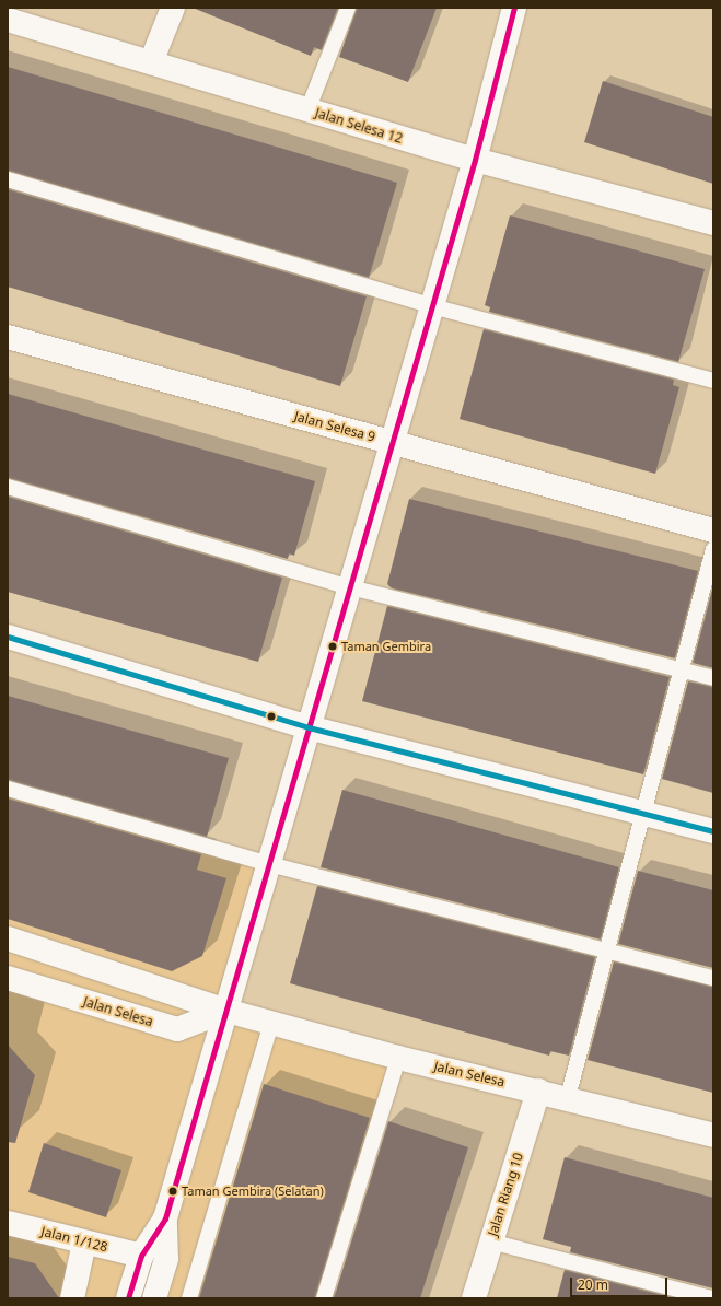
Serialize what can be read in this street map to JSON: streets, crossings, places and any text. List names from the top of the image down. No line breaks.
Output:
{"streets":{"street":["Jalan Selesa 12","Jalan Selesa 9","Jalan Selesa","Jalan Riang 10","Jalan 1/128"]},"crossings":[["Jalan Selesa","Jalan Riang 10"]],"places":["Taman Gembira","Taman Gembira (Selatan)"],"scale_bar":"20 m"}
